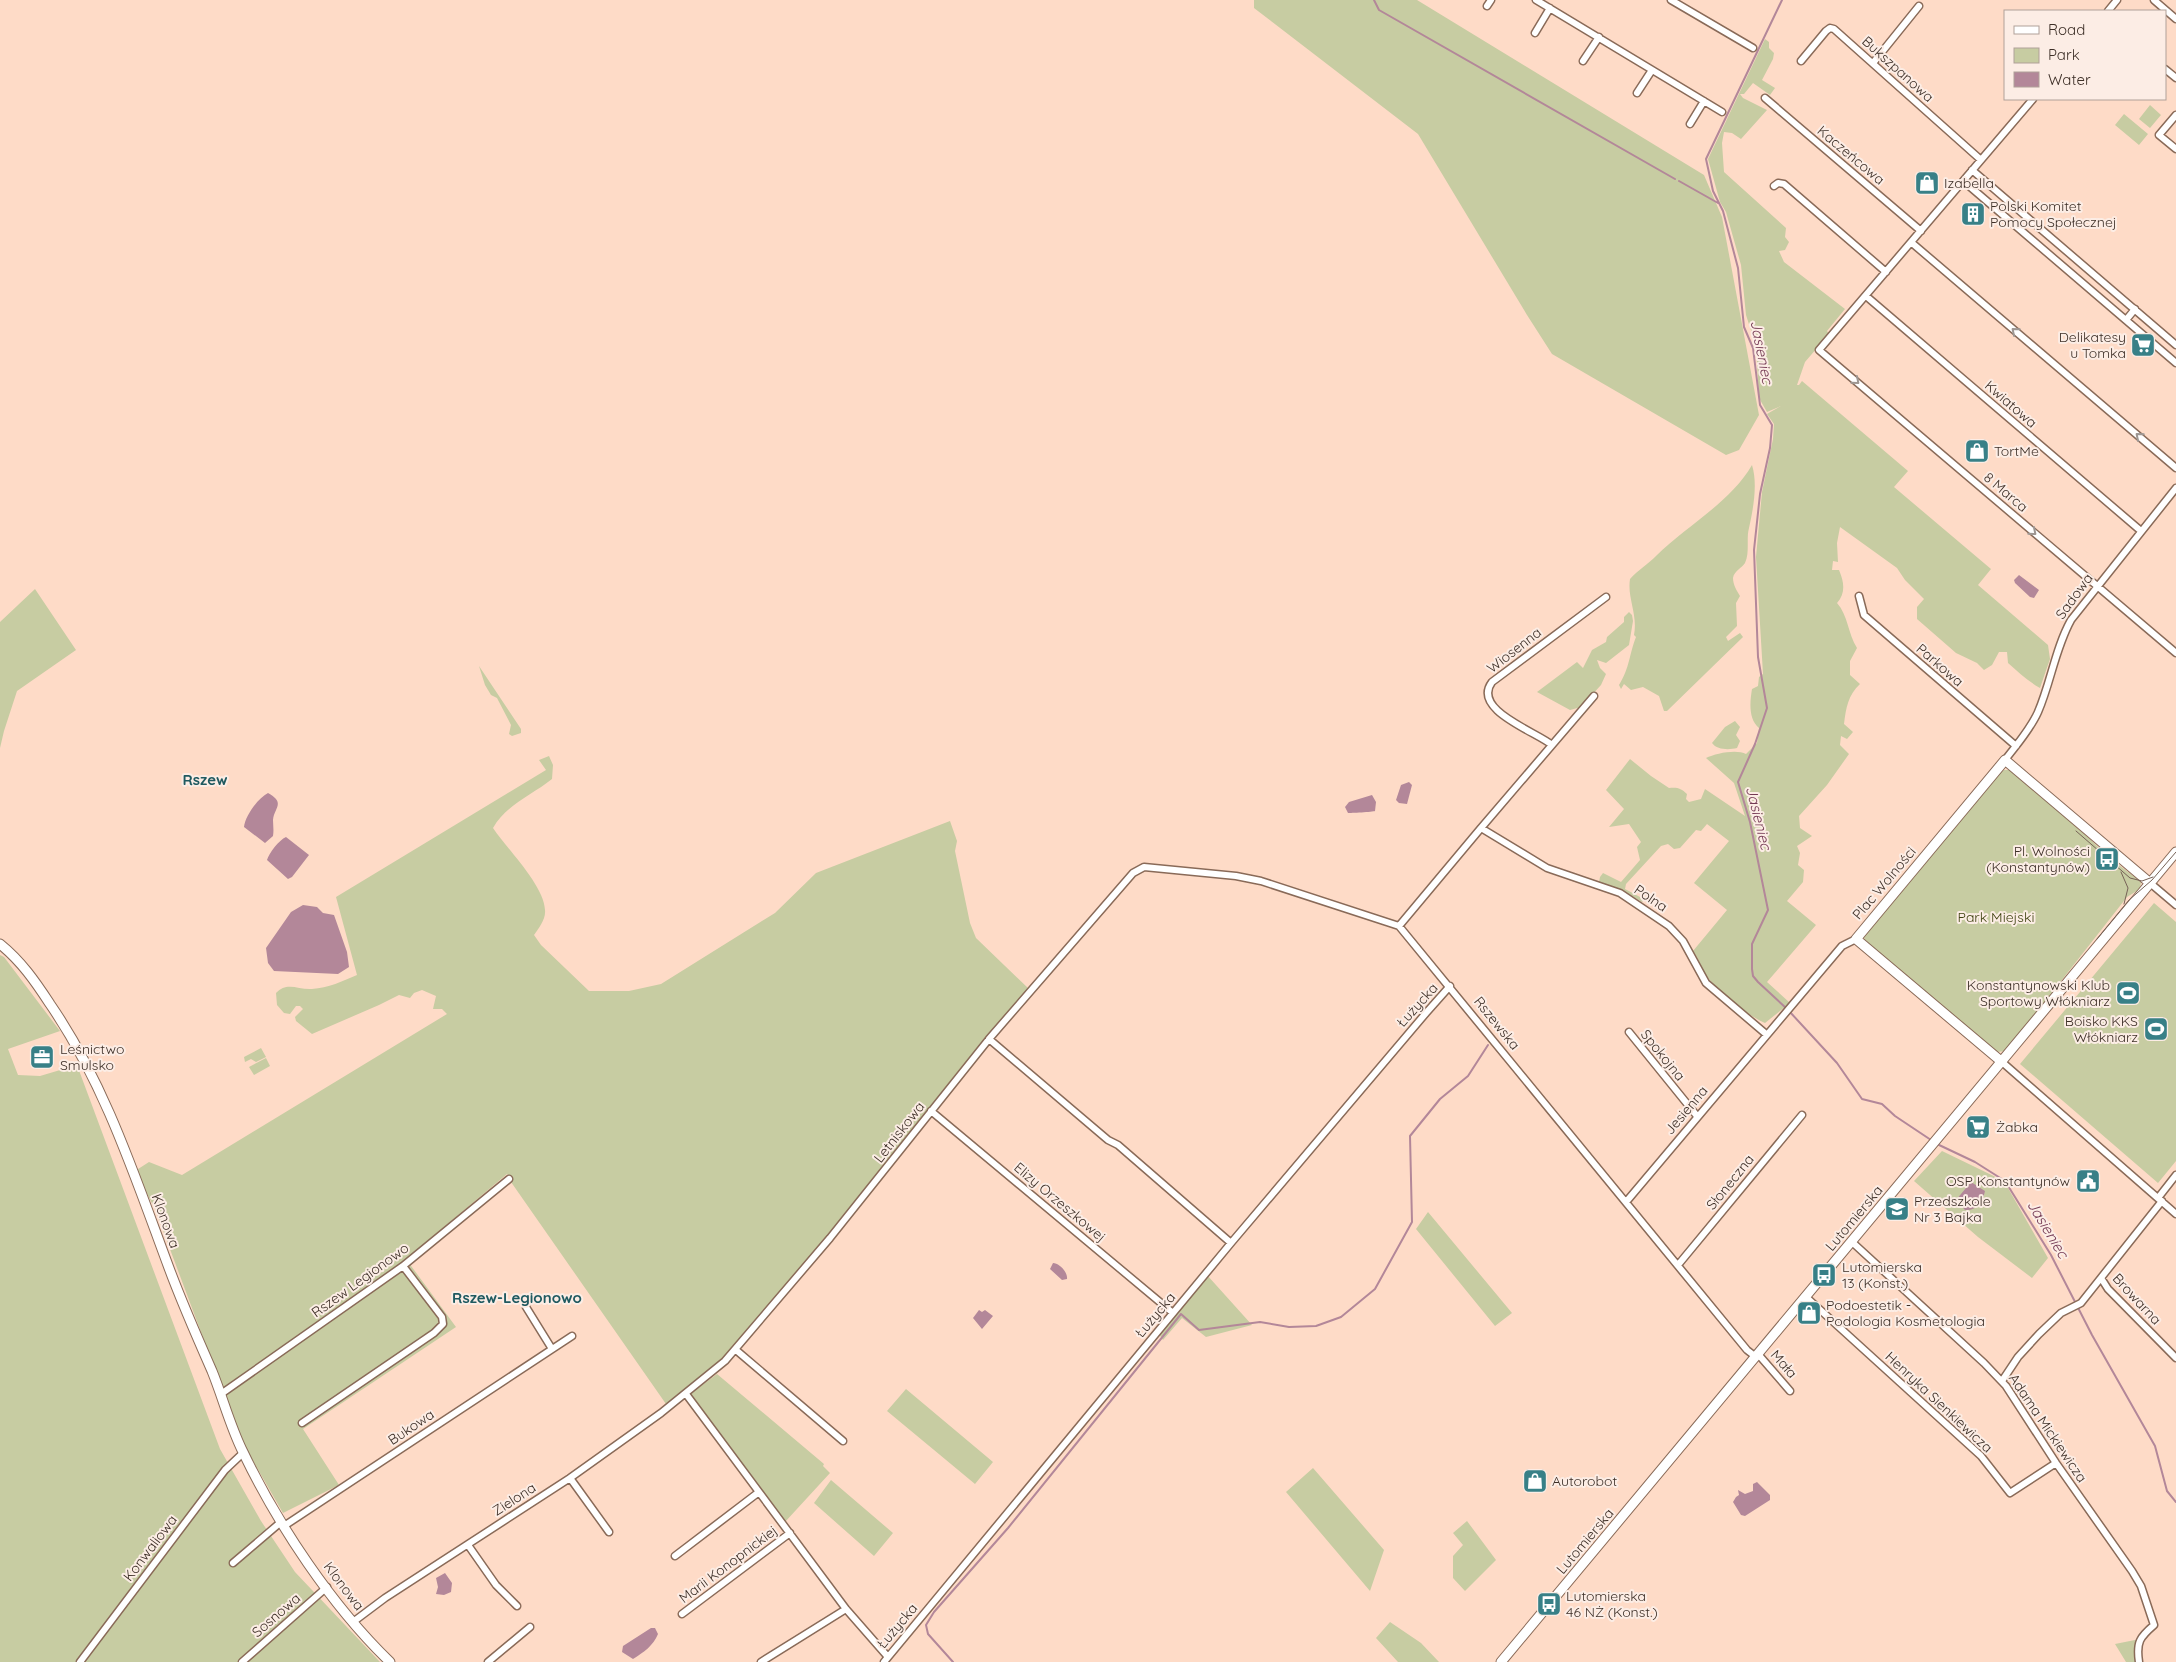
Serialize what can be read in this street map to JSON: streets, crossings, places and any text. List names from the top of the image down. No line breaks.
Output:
{"streets":{"street":["Bukszpanowa","Kaczeńcowa","Kwiatowa","8 Marca","Sadowa","Wiosenna","Parkowa","Plac Wolności","Polna","Łużycka","Rszewska","Spokojna","Jesienna","Letniskowa","Słoneczna","Elizy Orzeszkowej","Lutomierska","Klonowa","Rszew Legionowo","Browarna","Mała","Henryka Sienkiewicza","Bukowa","Adama Mickiewicza","Zielona","Konwaliowa","Marii Konopnickiej","Sosnowa"]},"crossings":[["Kwiatowa","8 Marca"],["Kwiatowa","Sadowa"],["8 Marca","Sadowa"],["Sadowa","Parkowa"],["Sadowa","Plac Wolności"],["Plac Wolności","Lutomierska"],["Polna","Jesienna"],["Łużycka","Rszewska"],["Łużycka","Elizy Orzeszkowej"],["Łużycka","Marii Konopnickiej"],["Rszewska","Jesienna"],["Rszewska","Letniskowa"],["Rszewska","Słoneczna"],["Rszewska","Lutomierska"],["Rszewska","Mała"],["Spokojna","Jesienna"],["Letniskowa","Elizy Orzeszkowej"],["Letniskowa","Zielona"],["Letniskowa","Marii Konopnickiej"],["Lutomierska","Mała"],["Lutomierska","Henryka Sienkiewicza"],["Lutomierska","Adama Mickiewicza"],["Klonowa","Rszew Legionowo"],["Klonowa","Bukowa"],["Klonowa","Zielona"],["Klonowa","Konwaliowa"],["Klonowa","Sosnowa"],["Henryka Sienkiewicza","Adama Mickiewicza"],["Zielona","Marii Konopnickiej"]],"one_way":["8 Marca"],"districts":["Rszew","Rszew-Legionowo"],"water":["Jasieniec"],"parks":["Park Miejski"],"places":{"shop":["Izabella","TortMe","Podoestetik - Podologia Kosmetologia","Autorobot"],"building":["Polski Komitet Pomocy Społecznej"],"supermarket":["Delikatesy u Tomka","Żabka"],"bus stop":["Pl. Wolności (Konstantynów)","Lutomierska 13 (Konst.)","Lutomierska 46 NŻ (Konst.)"],"sports":["Konstantynowski Klub Sportowy Włókniarz","Boisko KKS Włókniarz"],"office":["Leśnictwo Smulsko"],"public building":["OSP Konstantynów"],"school or university":["Przedszkole Nr 3 Bajka"]},"legend":["Road","Park","Water"]}
